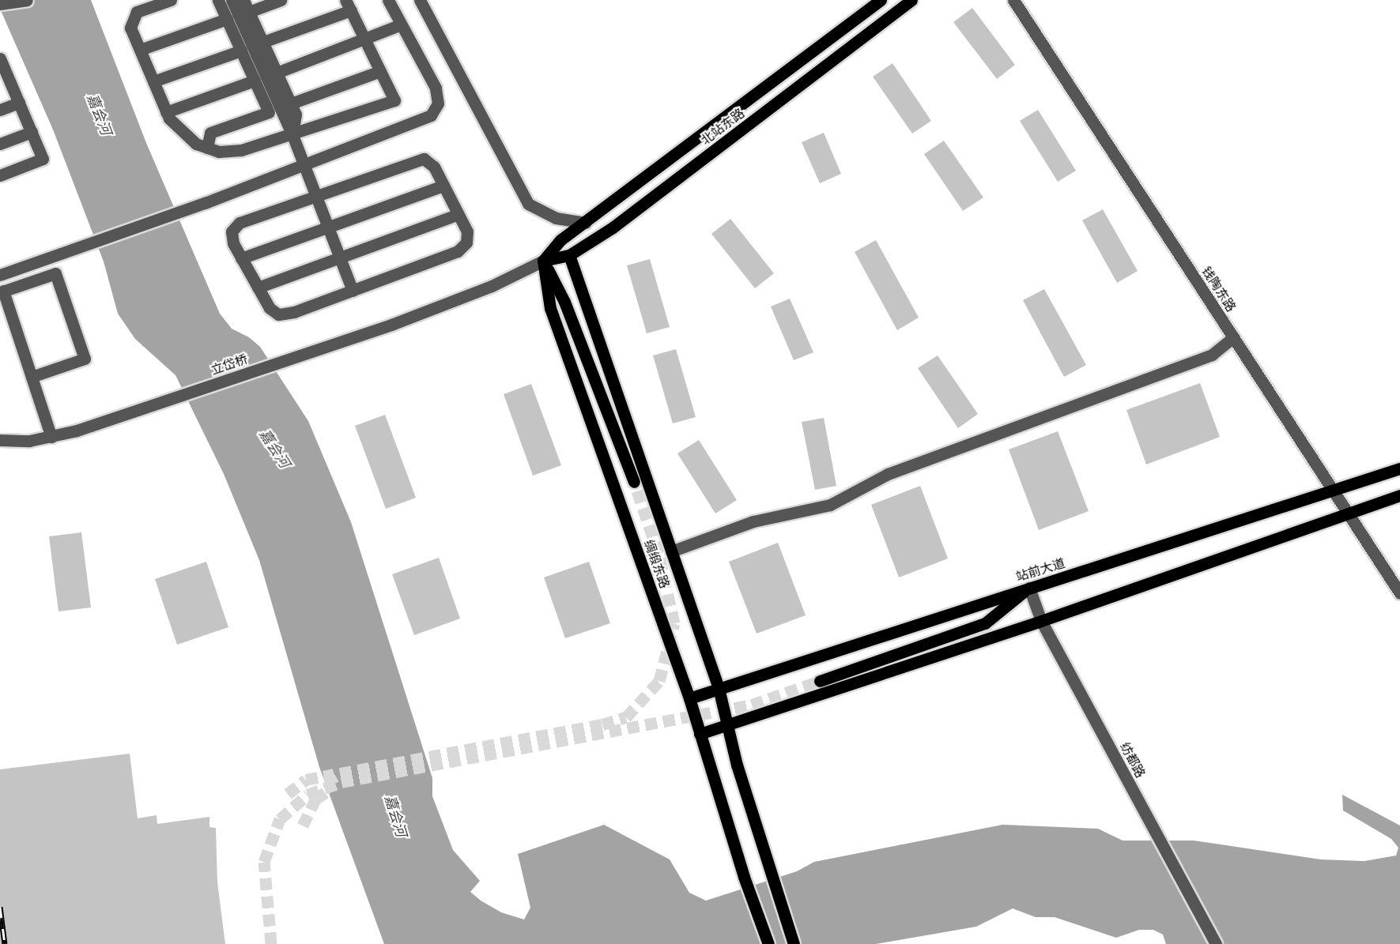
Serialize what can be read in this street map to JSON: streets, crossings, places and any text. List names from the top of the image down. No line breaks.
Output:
{"streets":{"main road":["北站东路","绸缎东路","站前大道"],"street":["钱陶东路","立岱桥","纺都路"]},"crossings":[["北站东路","立岱桥"],["北站东路","绸缎东路"],["钱陶东路","站前大道"],["绸缎东路","站前大道"],["站前大道","纺都路"]],"water":["嘉会河"]}
